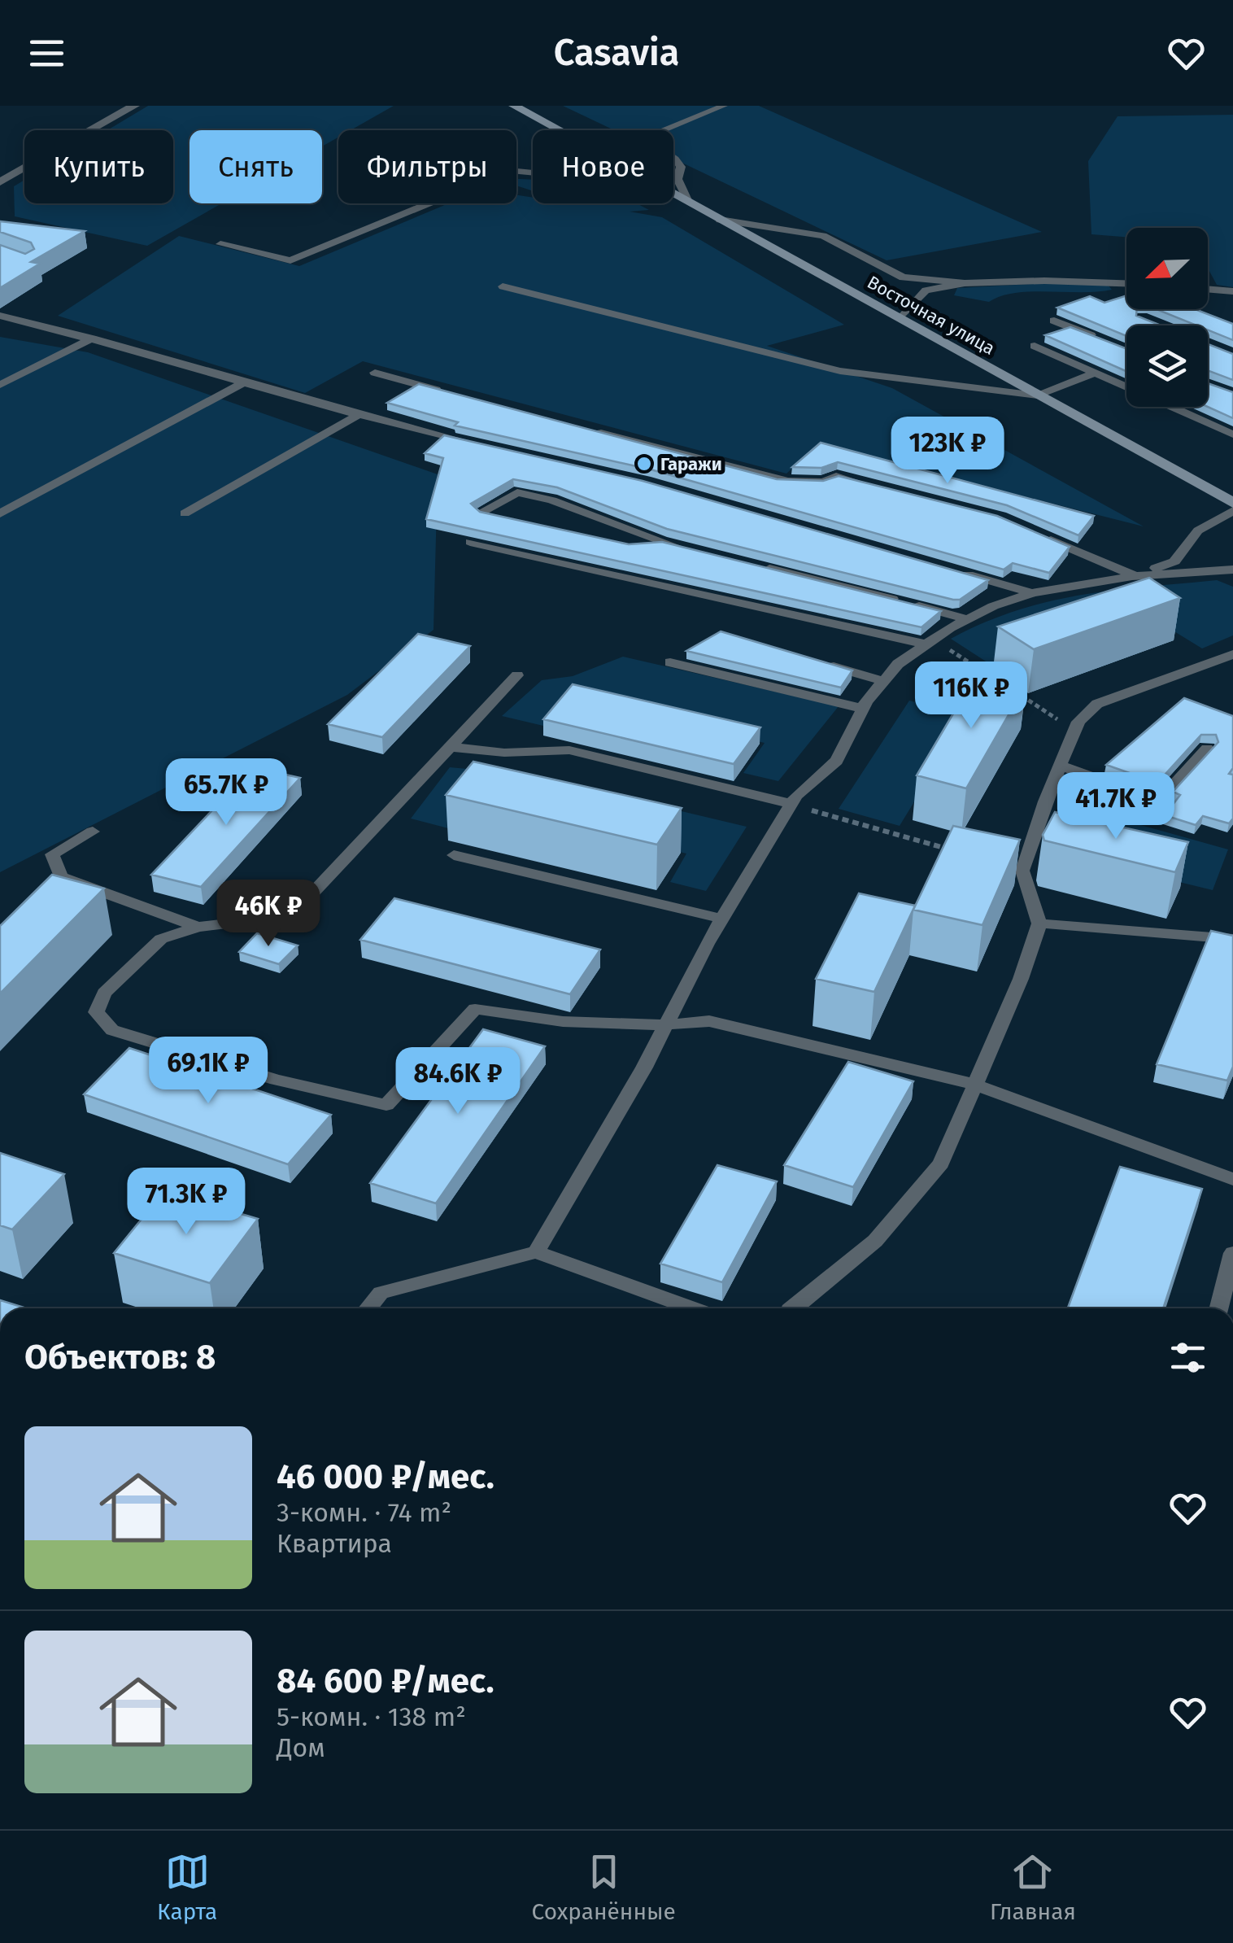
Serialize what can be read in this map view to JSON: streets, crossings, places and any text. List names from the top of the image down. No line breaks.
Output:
{"streets":{"main road":["Восточная улица"]},"places":["Гаражи"],"north":"bottom left","page":{"header":"Casavia","chip":["Купить","Снять","Фильтры","Новое"],"price":["123K ₽","116K ₽","65.7K ₽","41.7K ₽","46K ₽","69.1K ₽","84.6K ₽","71.3K ₽"],"heading":"Объектов: 8","list":[{"name":"46 000 ₽/мес.","note":"3-комн. · 74 m² · Квартира"},{"name":"84 600 ₽/мес.","note":"5-комн. · 138 m² · Дом"}],"tabs":["Карта","Сохранённые","Главная"]}}
